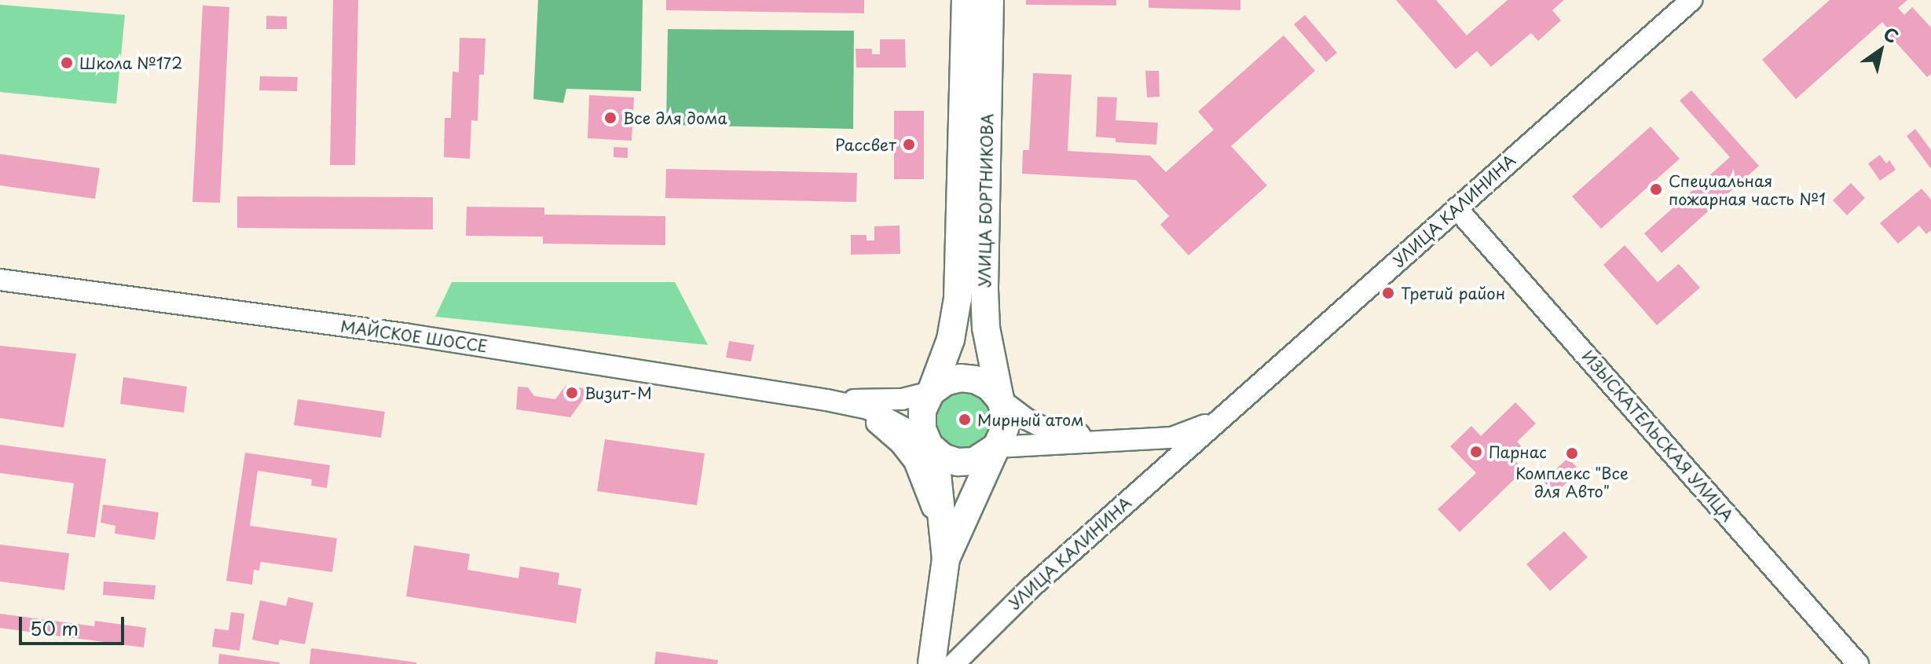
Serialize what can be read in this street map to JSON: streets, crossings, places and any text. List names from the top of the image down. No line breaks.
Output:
{"streets":{"main road":["УЛИЦА БОРТНИКОВА"],"street":["УЛИЦА КАЛИНИНА","МАЙСКОЕ ШОССЕ","ИЗЫСКАТЕЛЬСКАЯ УЛИЦА"]},"crossings":[["УЛИЦА БОРТНИКОВА","УЛИЦА КАЛИНИНА"],["УЛИЦА БОРТНИКОВА","МАЙСКОЕ ШОССЕ"],["УЛИЦА КАЛИНИНА","МАЙСКОЕ ШОССЕ"],["УЛИЦА КАЛИНИНА","ИЗЫСКАТЕЛЬСКАЯ УЛИЦА"]],"places":["Школа №172","Все для дома","Рассвет","Специальная пожарная часть №1","Третий район","Визит-М","Мирный атом","Парнас","Комплекс \"Все для Авто\""],"scale_bar":"50 m","north":"top right"}
